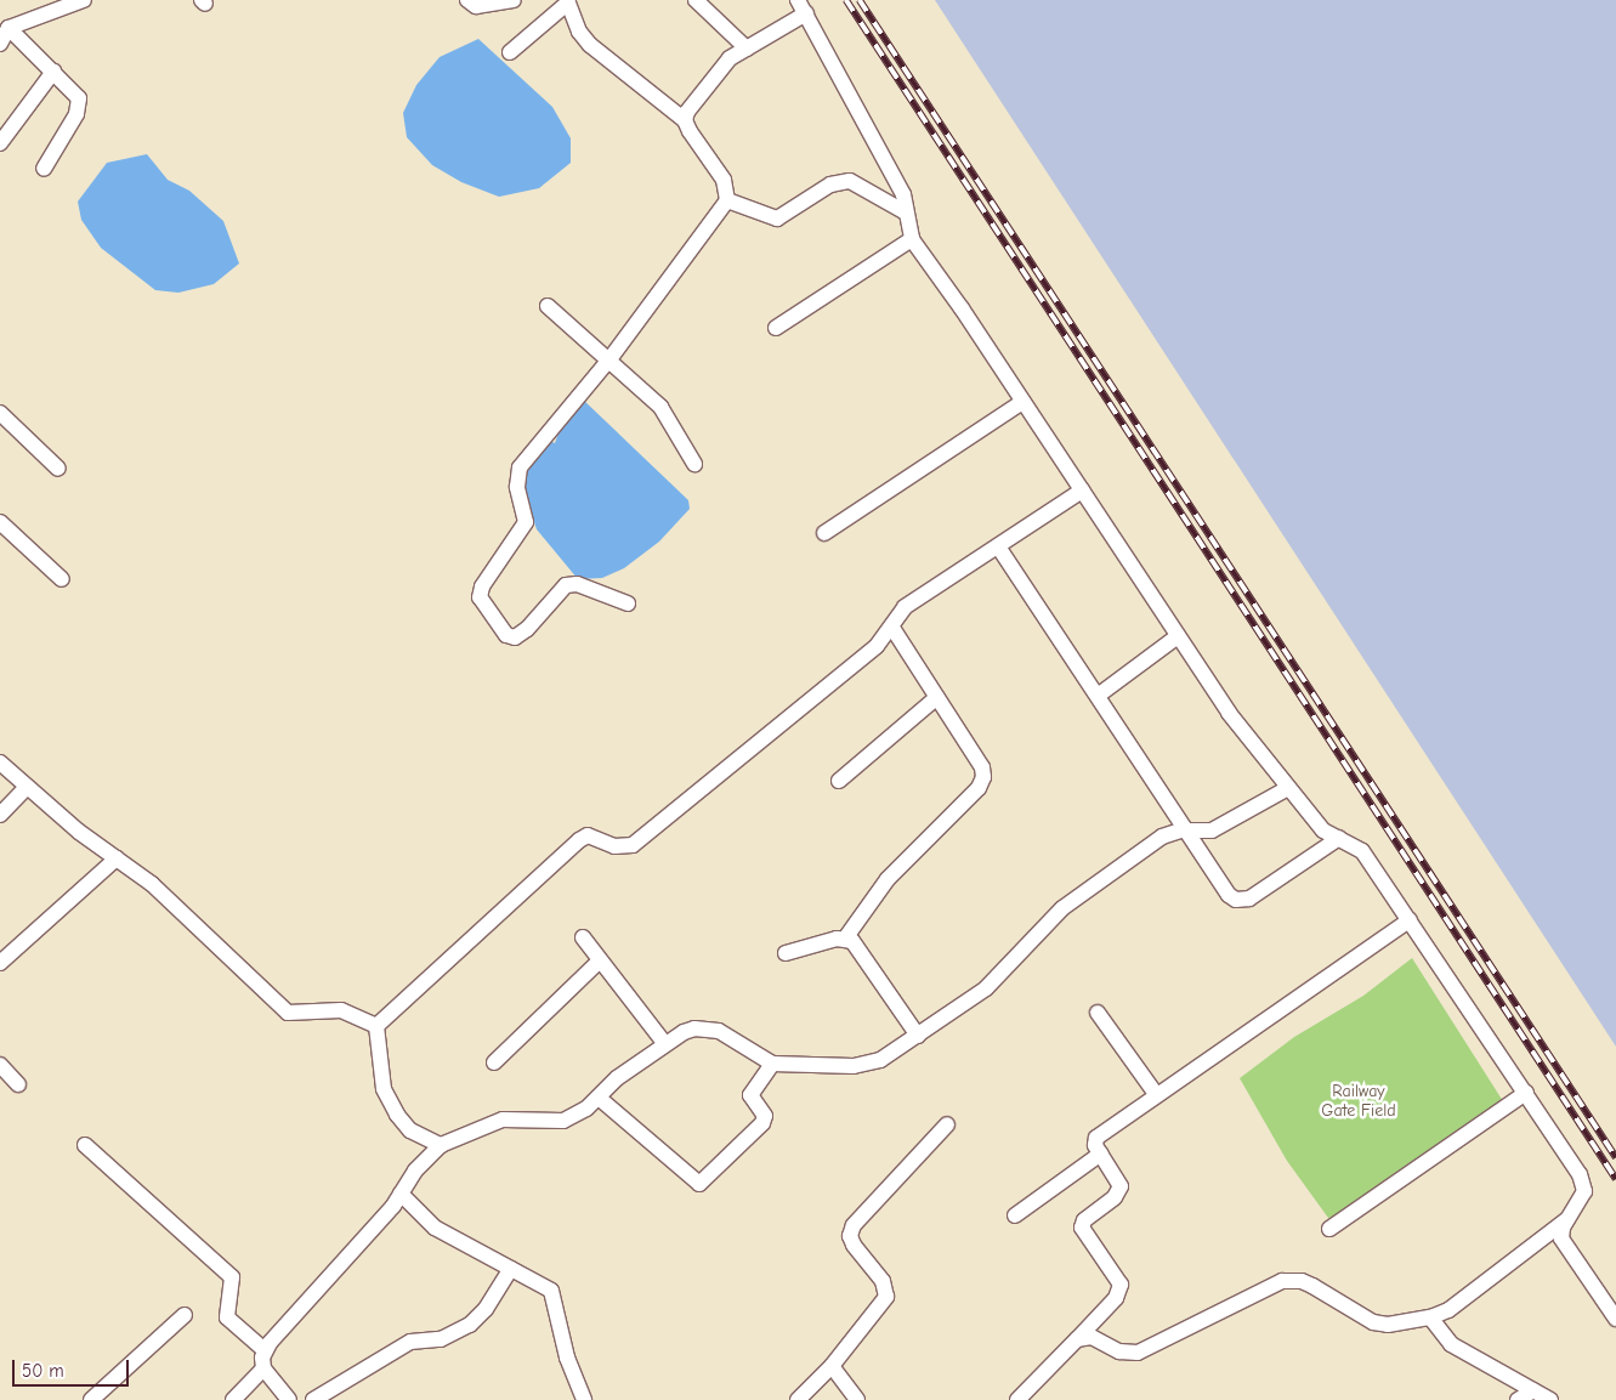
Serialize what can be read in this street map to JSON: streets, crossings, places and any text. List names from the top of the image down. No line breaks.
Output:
{"parks":["Railway Gate Field"],"scale_bar":"50 m"}
